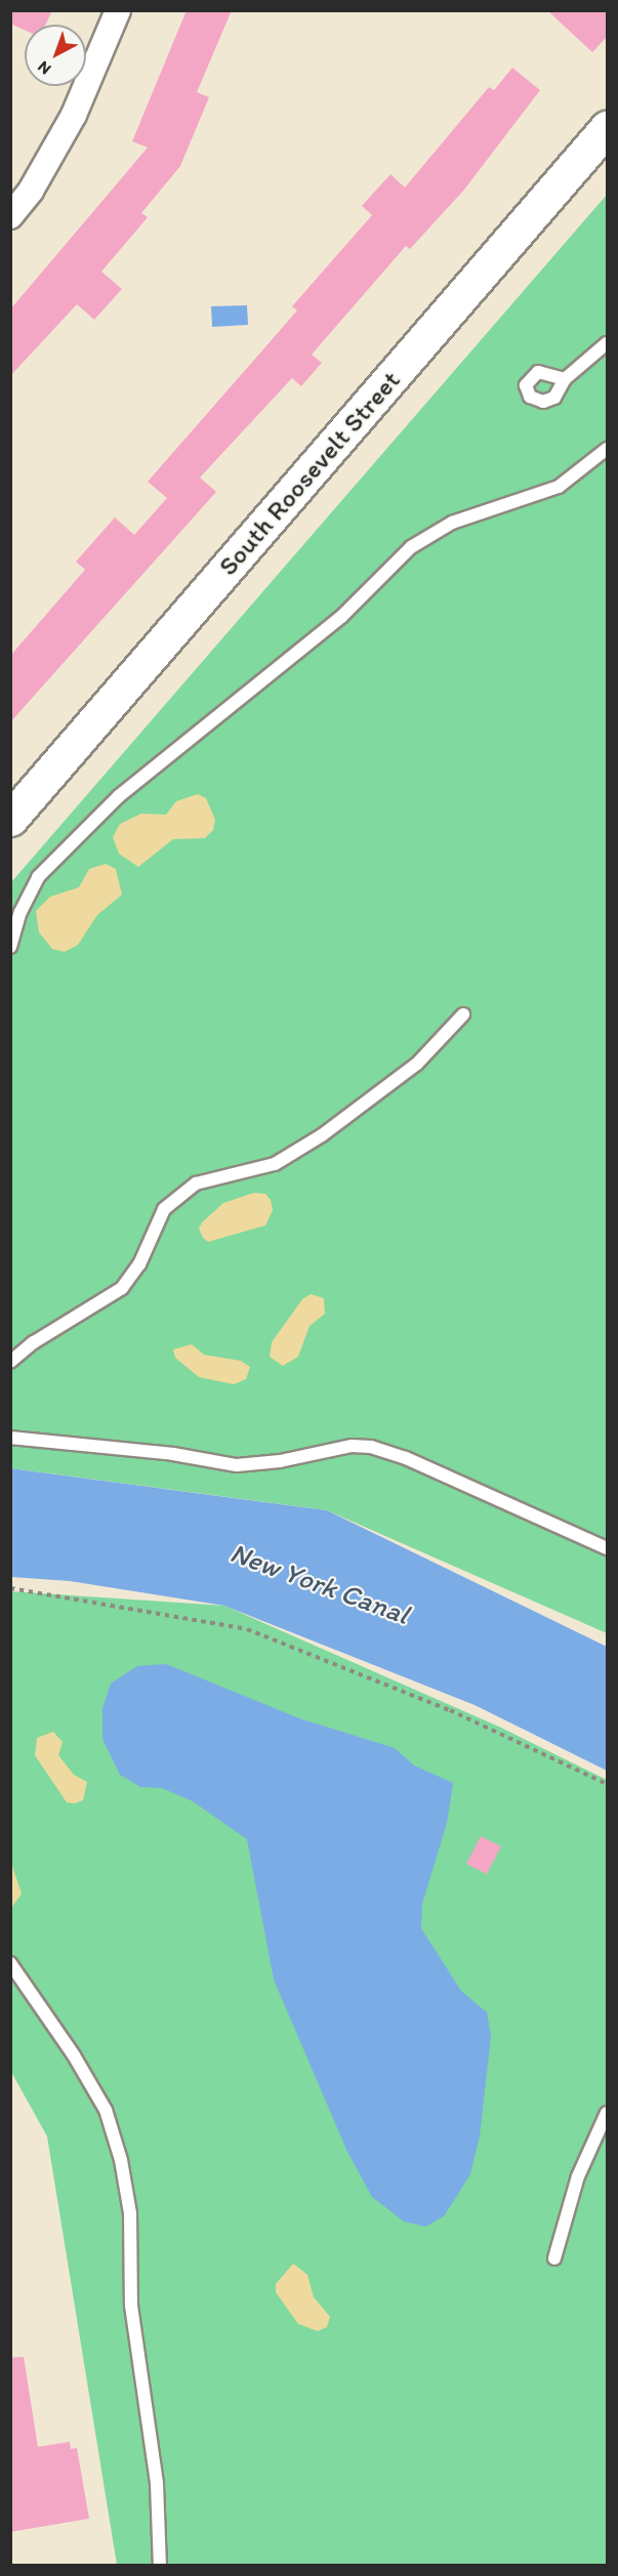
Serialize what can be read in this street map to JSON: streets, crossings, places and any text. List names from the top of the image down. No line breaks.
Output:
{"streets":{"street":["South Roosevelt Street"]},"water":["New York Canal"],"north":"bottom left"}
